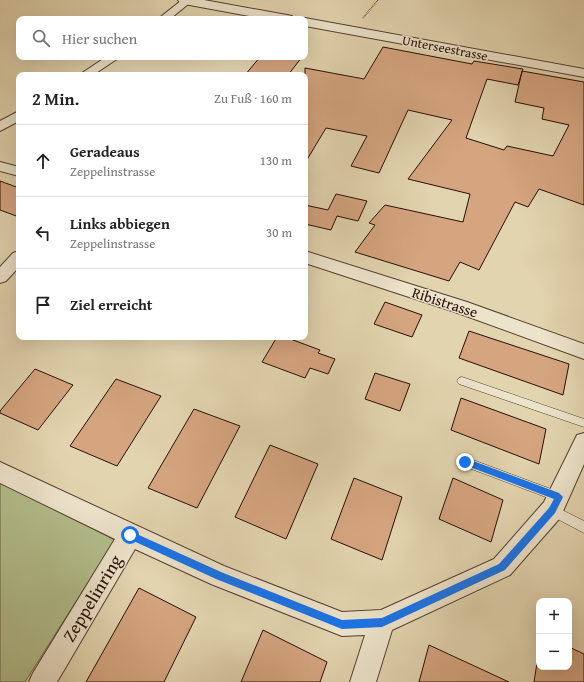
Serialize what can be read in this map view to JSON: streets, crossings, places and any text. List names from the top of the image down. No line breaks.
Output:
{"streets":{"street":["Unterseestrasse","Ribistrasse","Zeppelinring"]},"page":{"search":"Hier suchen","heading":["2 Min.","Zu Fuß · 160 m"],"list":[["Geradeaus","Zeppelinstrasse","130 m"],["Links abbiegen","Zeppelinstrasse","30 m"],"Ziel erreicht"],"map_buttons":["+","−"]}}
